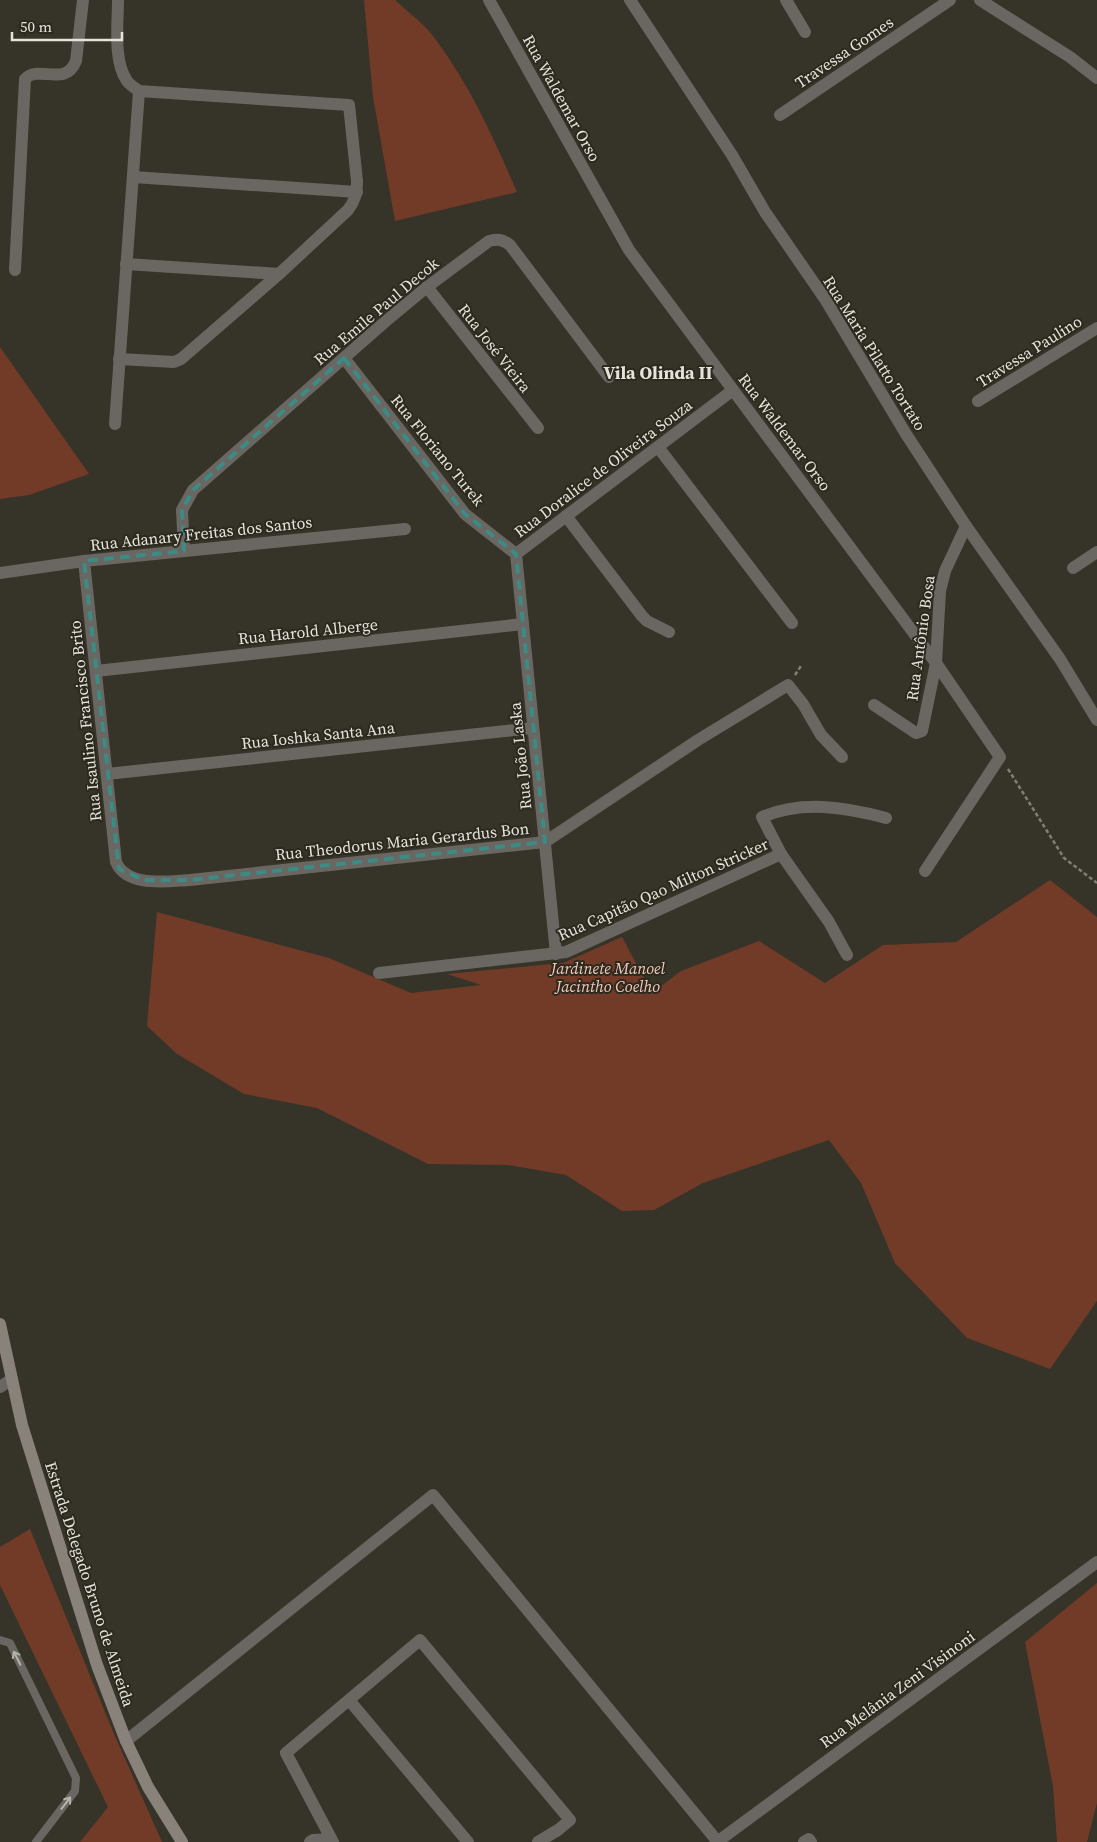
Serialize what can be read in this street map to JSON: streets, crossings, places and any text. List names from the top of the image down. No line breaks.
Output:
{"streets":{"main road":["Estrada Delegado Bruno de Almeida"],"street":["Travessa Gomes","Rua Waldemar Orso","Rua Emile Paul Decok","Rua José Vieira","Travessa Paulino","Rua Maria Pilatto Tortato","Rua Floriano Turek","Rua Doralice de Oliveira Souza","Rua Adanary Freitas dos Santos","Rua Harold Alberge","Rua Antônio Bosa","Rua Isaulino Francisco Brito","Rua Ioshka Santa Ana","Rua João Laska","Rua Theodorus Maria Gerardus Bon","Rua Capitão Qao Milton Stricker","Rua Melânia Zeni Visinoni"]},"crossings":[["Rua Waldemar Orso","Rua Doralice de Oliveira Souza"],["Rua Waldemar Orso","Rua Antônio Bosa"],["Rua Emile Paul Decok","Rua José Vieira"],["Rua Emile Paul Decok","Rua Floriano Turek"],["Rua Emile Paul Decok","Rua Adanary Freitas dos Santos"],["Rua Maria Pilatto Tortato","Rua Antônio Bosa"],["Rua Floriano Turek","Rua Doralice de Oliveira Souza"],["Rua Floriano Turek","Rua João Laska"],["Rua Doralice de Oliveira Souza","Rua João Laska"],["Rua Adanary Freitas dos Santos","Rua Isaulino Francisco Brito"],["Rua Harold Alberge","Rua Isaulino Francisco Brito"],["Rua Harold Alberge","Rua João Laska"],["Rua Isaulino Francisco Brito","Rua Ioshka Santa Ana"],["Rua Isaulino Francisco Brito","Rua Theodorus Maria Gerardus Bon"],["Rua Ioshka Santa Ana","Rua João Laska"],["Rua João Laska","Rua Theodorus Maria Gerardus Bon"],["Rua João Laska","Rua Capitão Qao Milton Stricker"]],"districts":["Vila Olinda II"],"parks":["Jardinete Manoel Jacintho Coelho"],"scale_bar":"50 m"}
